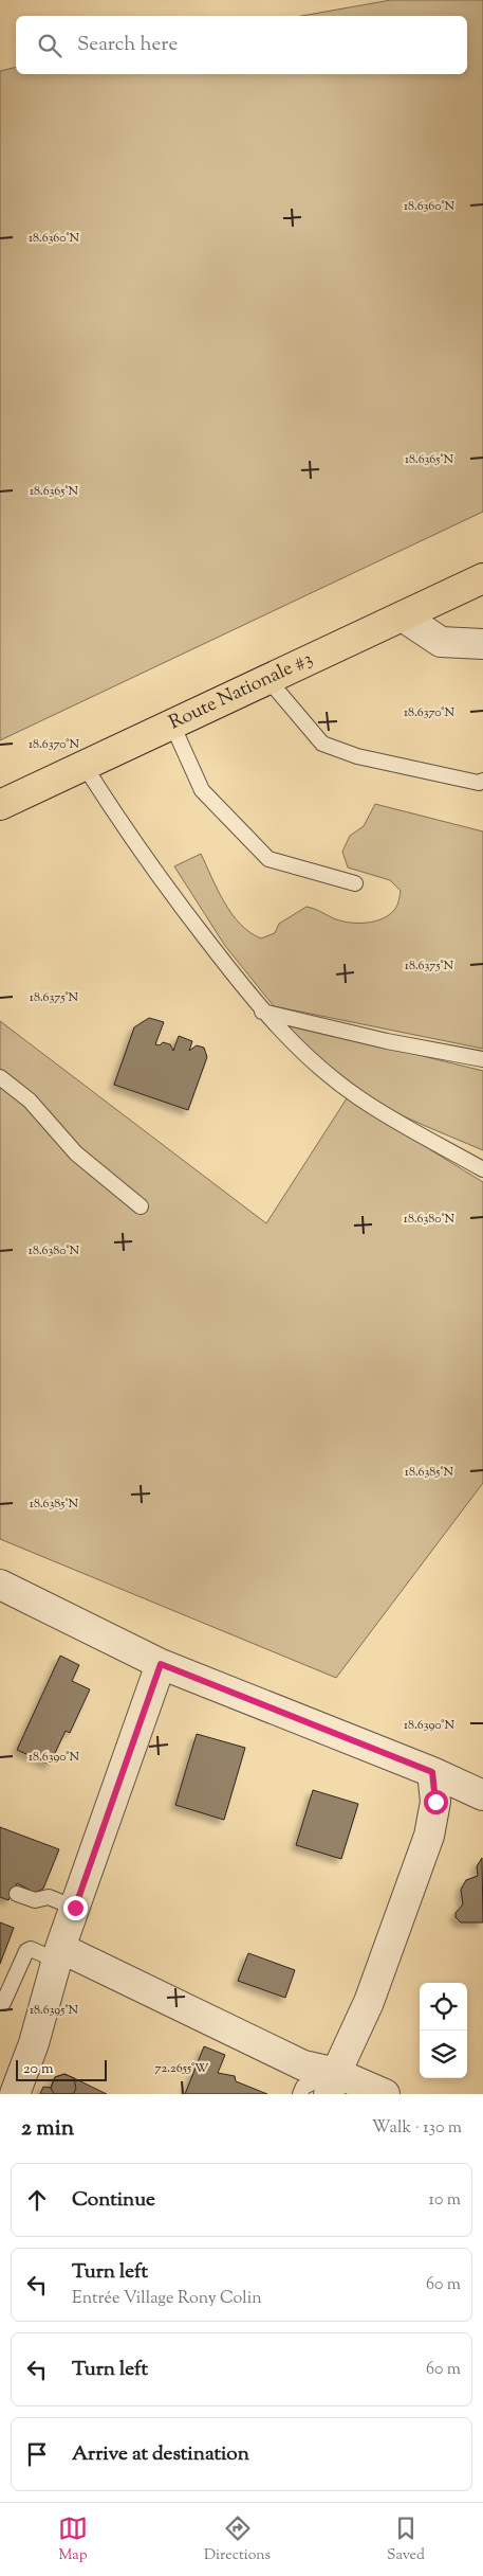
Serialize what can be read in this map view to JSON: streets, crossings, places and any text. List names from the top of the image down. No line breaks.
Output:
{"streets":{"main road":["Route Nationale #3"]},"scale_bar":"20 m","page":{"search":"Search here","scale":"20 m","heading":["2 min","Walk · 130 m"],"list":[["Continue","10 m"],["Turn left","Entrée Village Rony Colin","60 m"],["Turn left","60 m"],"Arrive at destination"],"nav":["Map","Directions","Saved"]},"coordinates":["18.6360°N","18.6365°N","18.6370°N","18.6375°N","18.6380°N","18.6385°N","18.6390°N","18.6395°N","72.2655°W"]}
